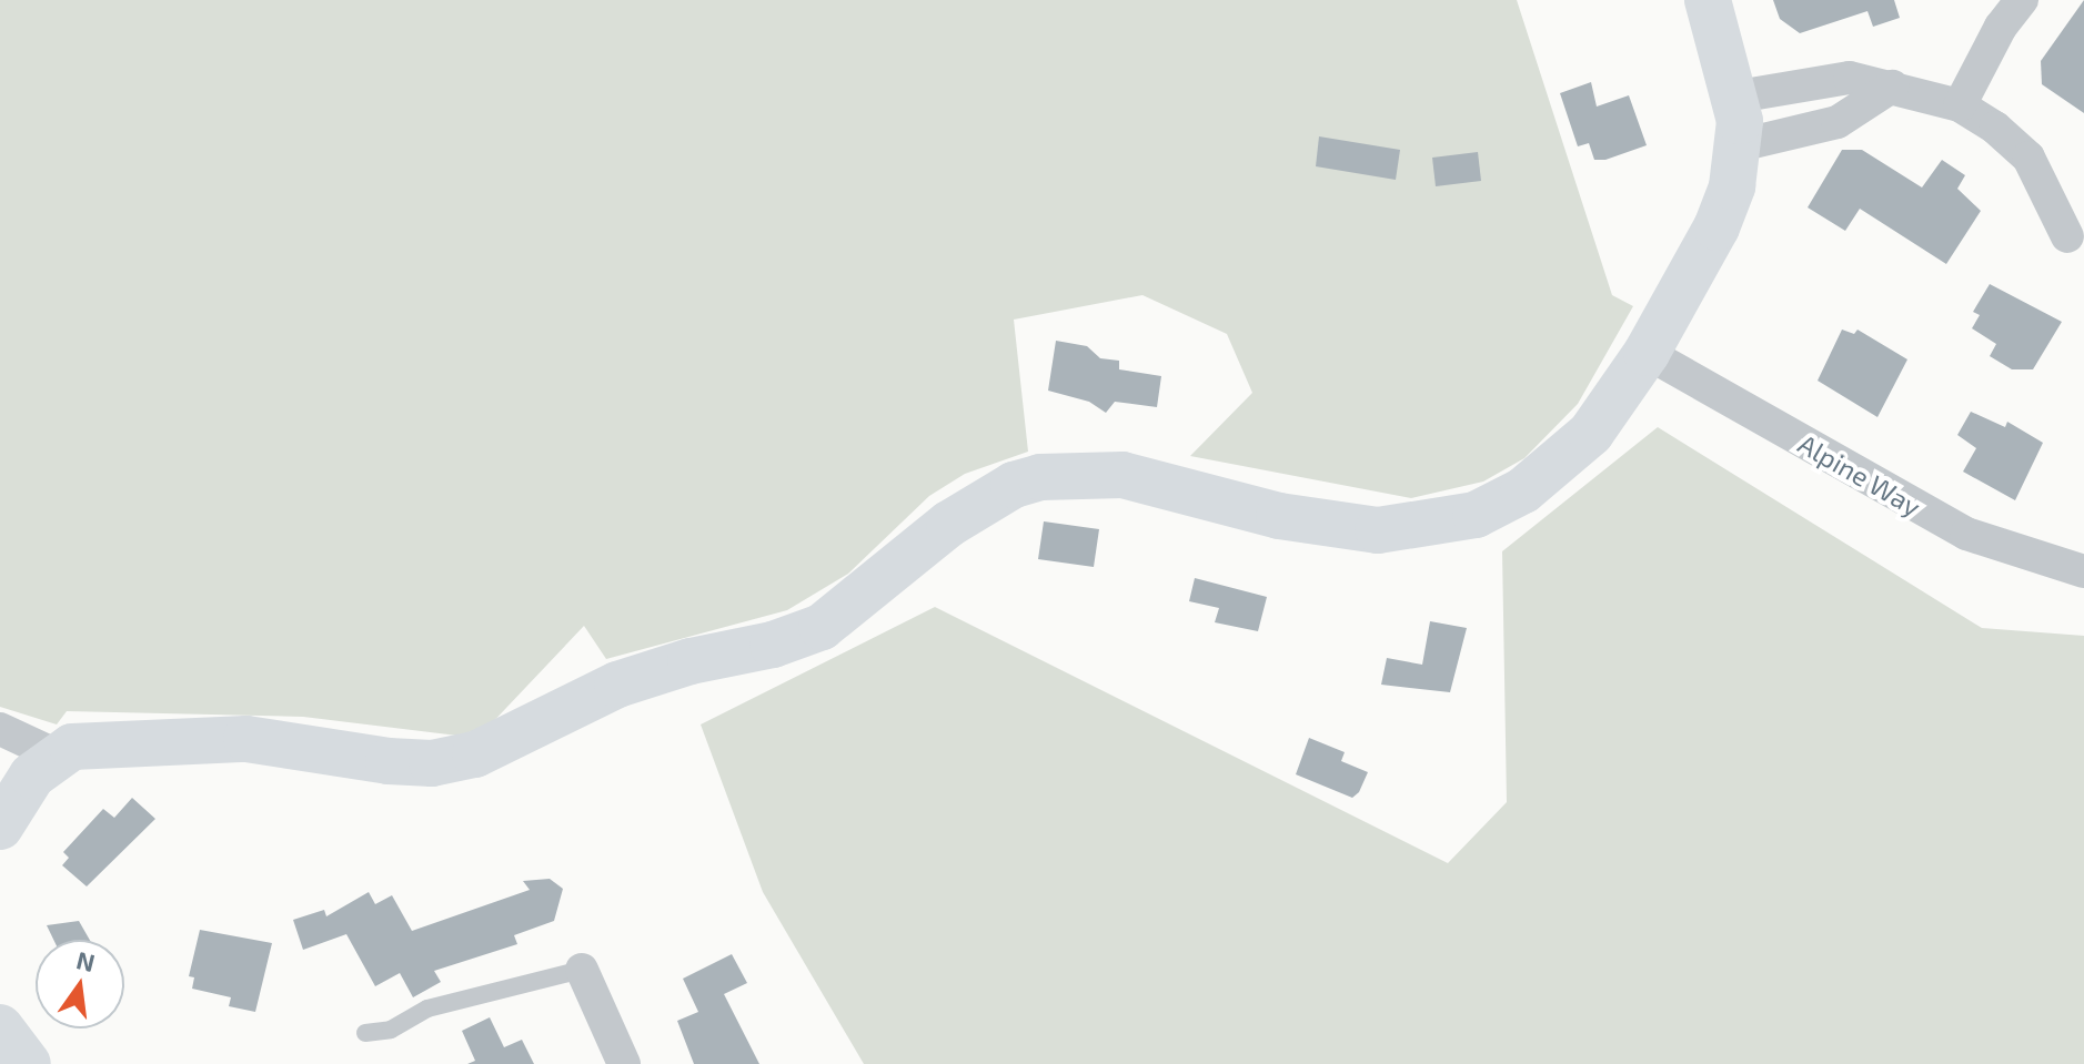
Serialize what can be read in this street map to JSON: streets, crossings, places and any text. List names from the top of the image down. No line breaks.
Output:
{"streets":{"street":["Alpine Way"]},"north":"top"}
